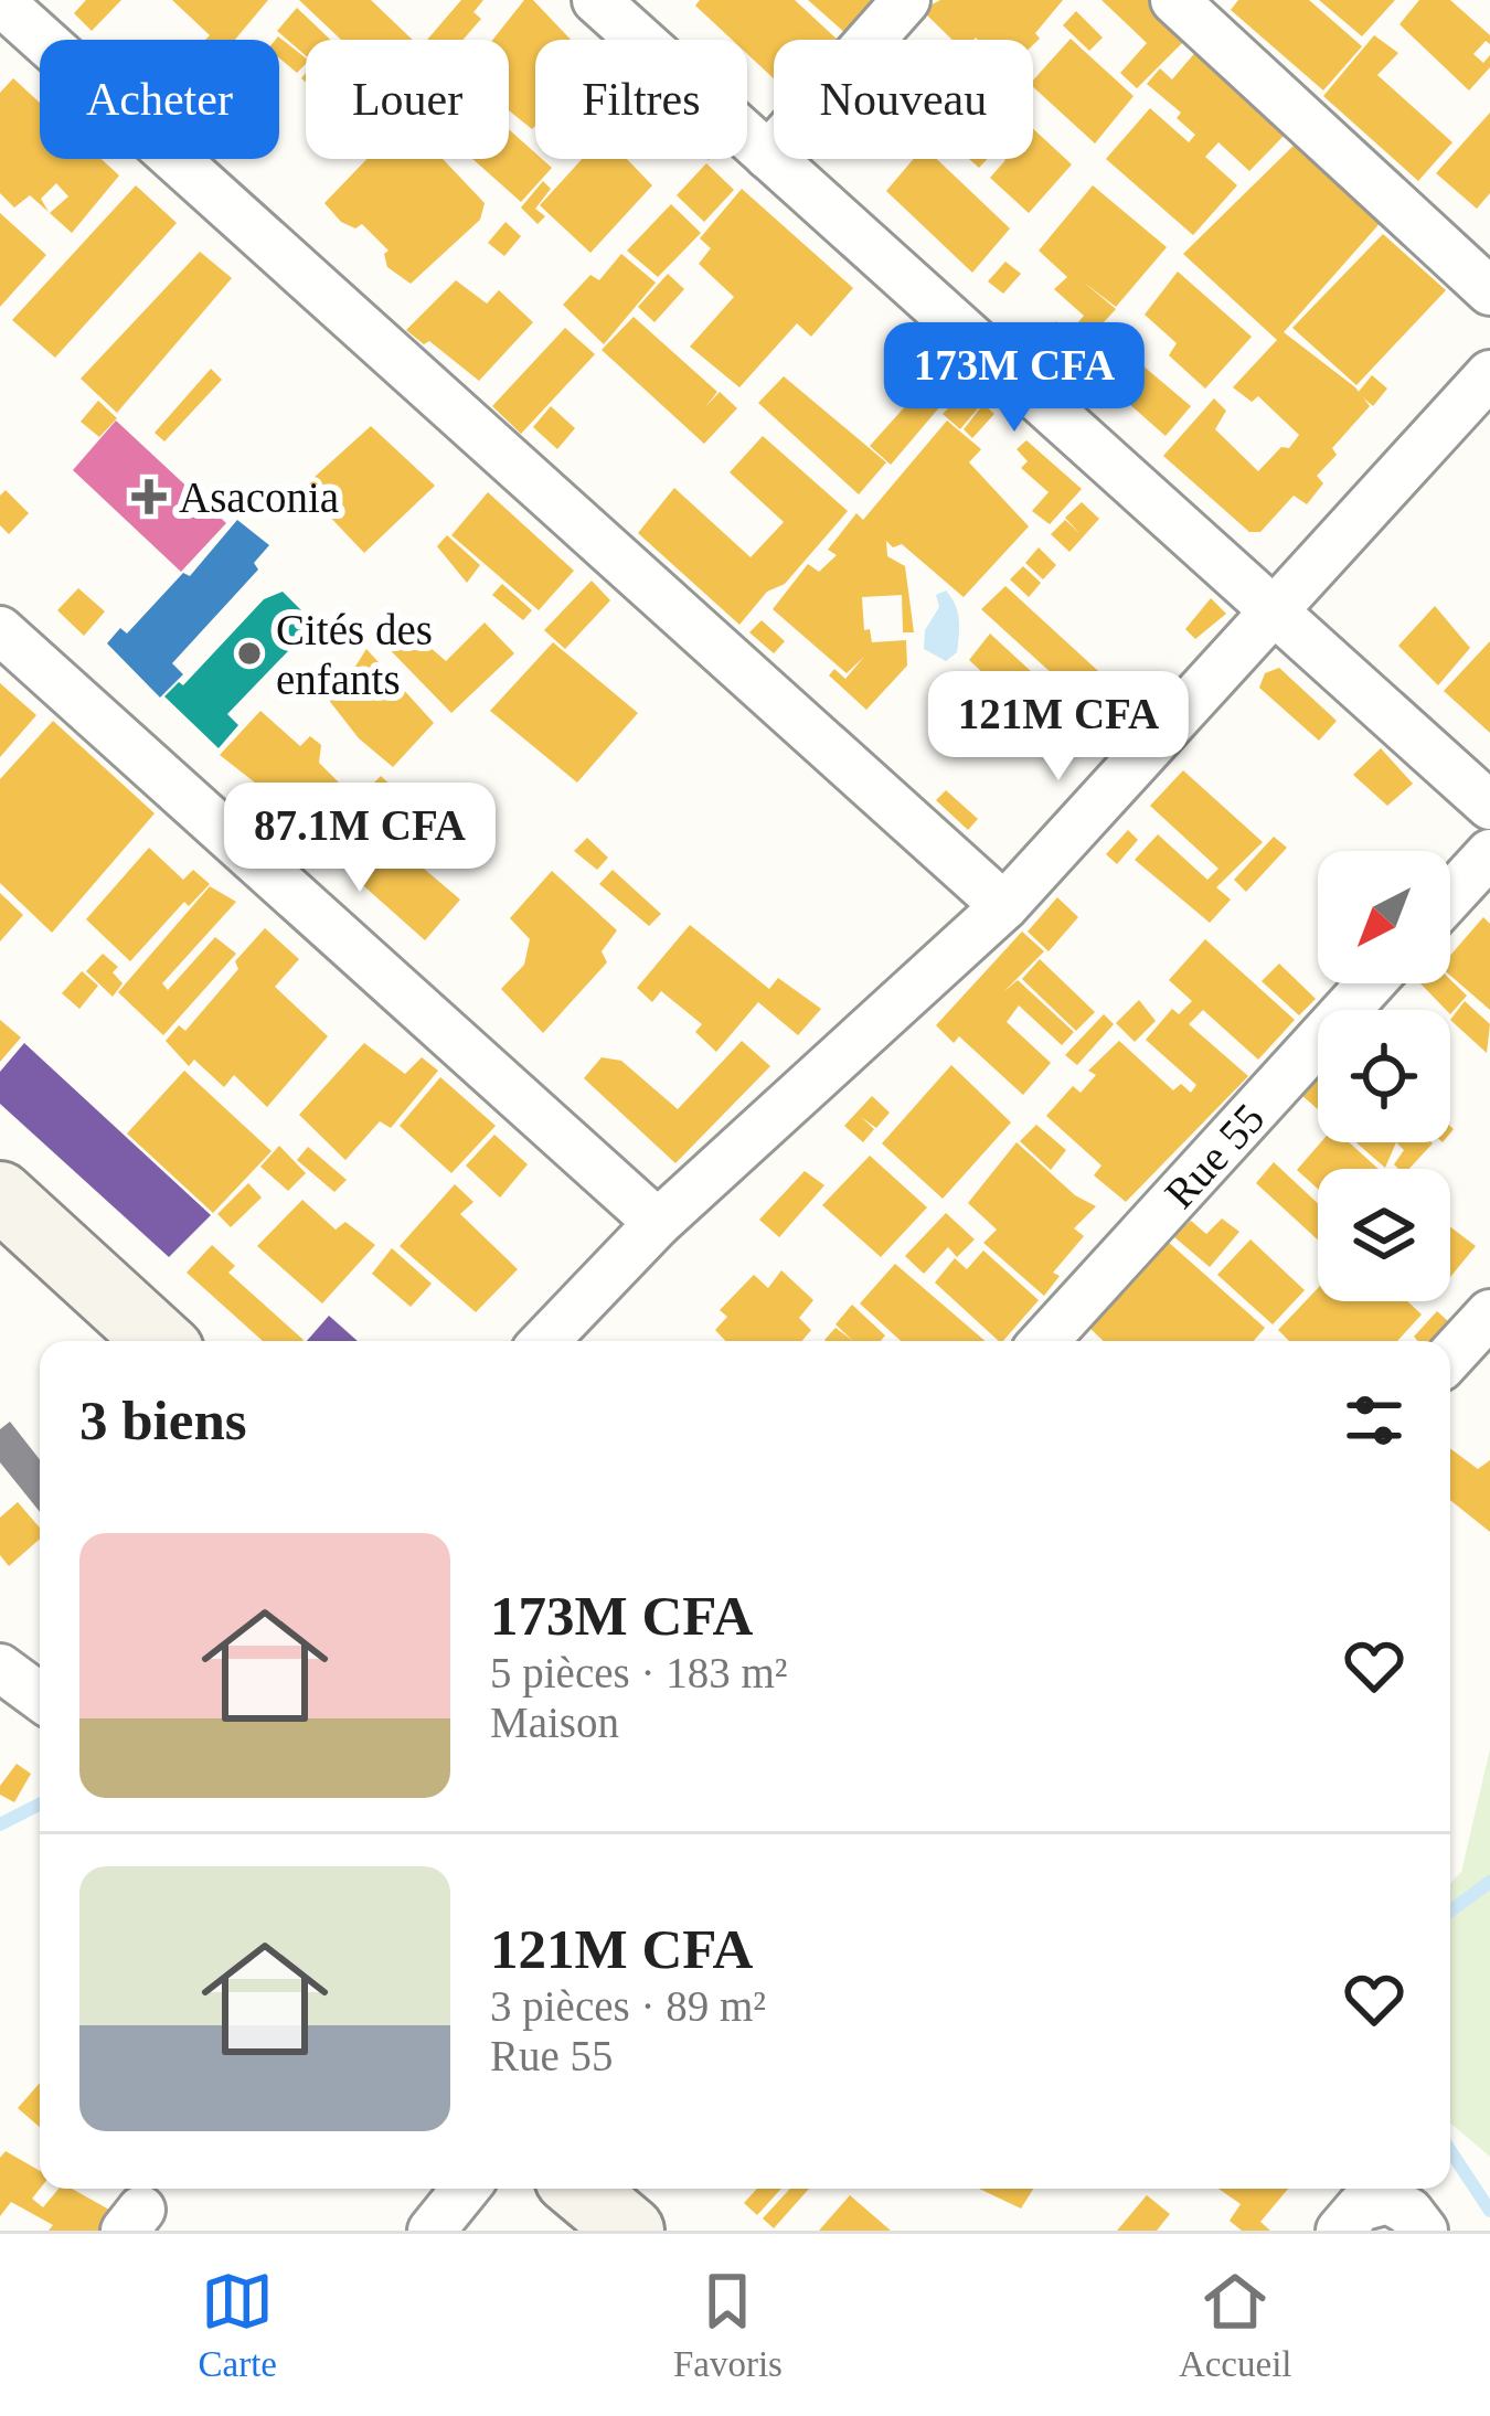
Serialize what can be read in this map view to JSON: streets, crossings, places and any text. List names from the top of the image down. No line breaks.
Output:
{"streets":{"street":["Rue 55"]},"places":{"health":["Asaconia"],"other":["Cités des enfants"]},"north":"bottom left","page":{"chip":["Acheter","Louer","Filtres","Nouveau"],"price":["173M CFA","121M CFA","87.1M CFA"],"heading":"3 biens","list":[{"name":"173M CFA","note":"5 pièces · 183 m² · Maison"},{"name":"121M CFA","note":"3 pièces · 89 m² · Rue 55"}],"tabs":["Carte","Favoris","Accueil"]}}
